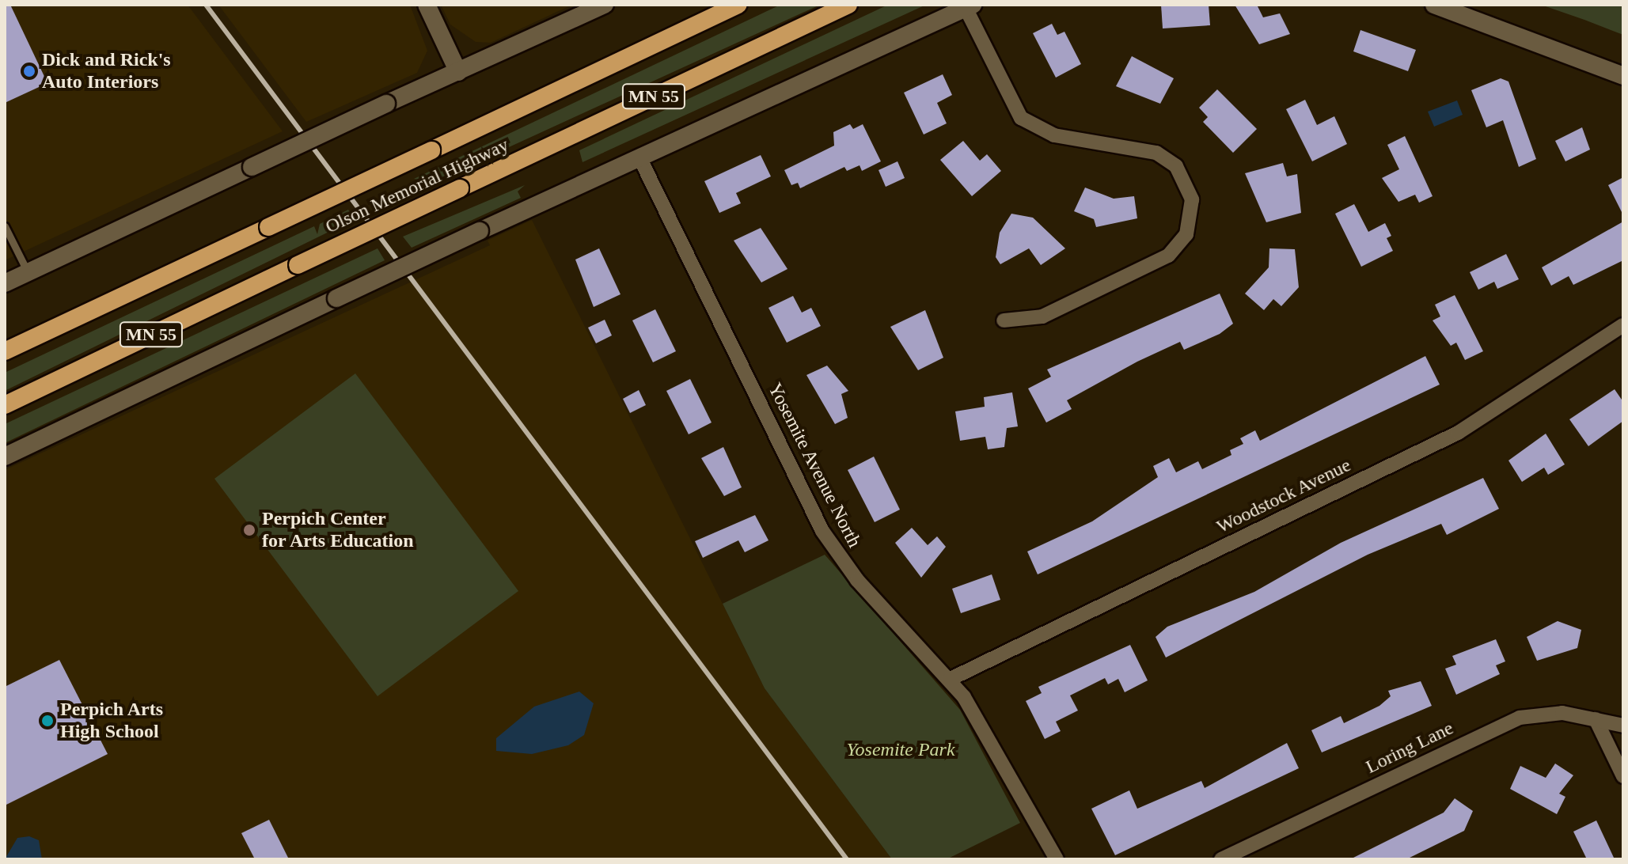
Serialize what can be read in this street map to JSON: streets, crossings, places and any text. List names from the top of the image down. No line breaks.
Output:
{"streets":{"highway":["MN 55","Olson Memorial Highway"],"street":["Yosemite Avenue North","Woodstock Avenue","Loring Lane"]},"crossings":[["Yosemite Avenue North","Woodstock Avenue"]],"parks":["Yosemite Park"],"places":["Dick and Rick's Auto Interiors","Perpich Center for Arts Education","Perpich Arts High School"]}
